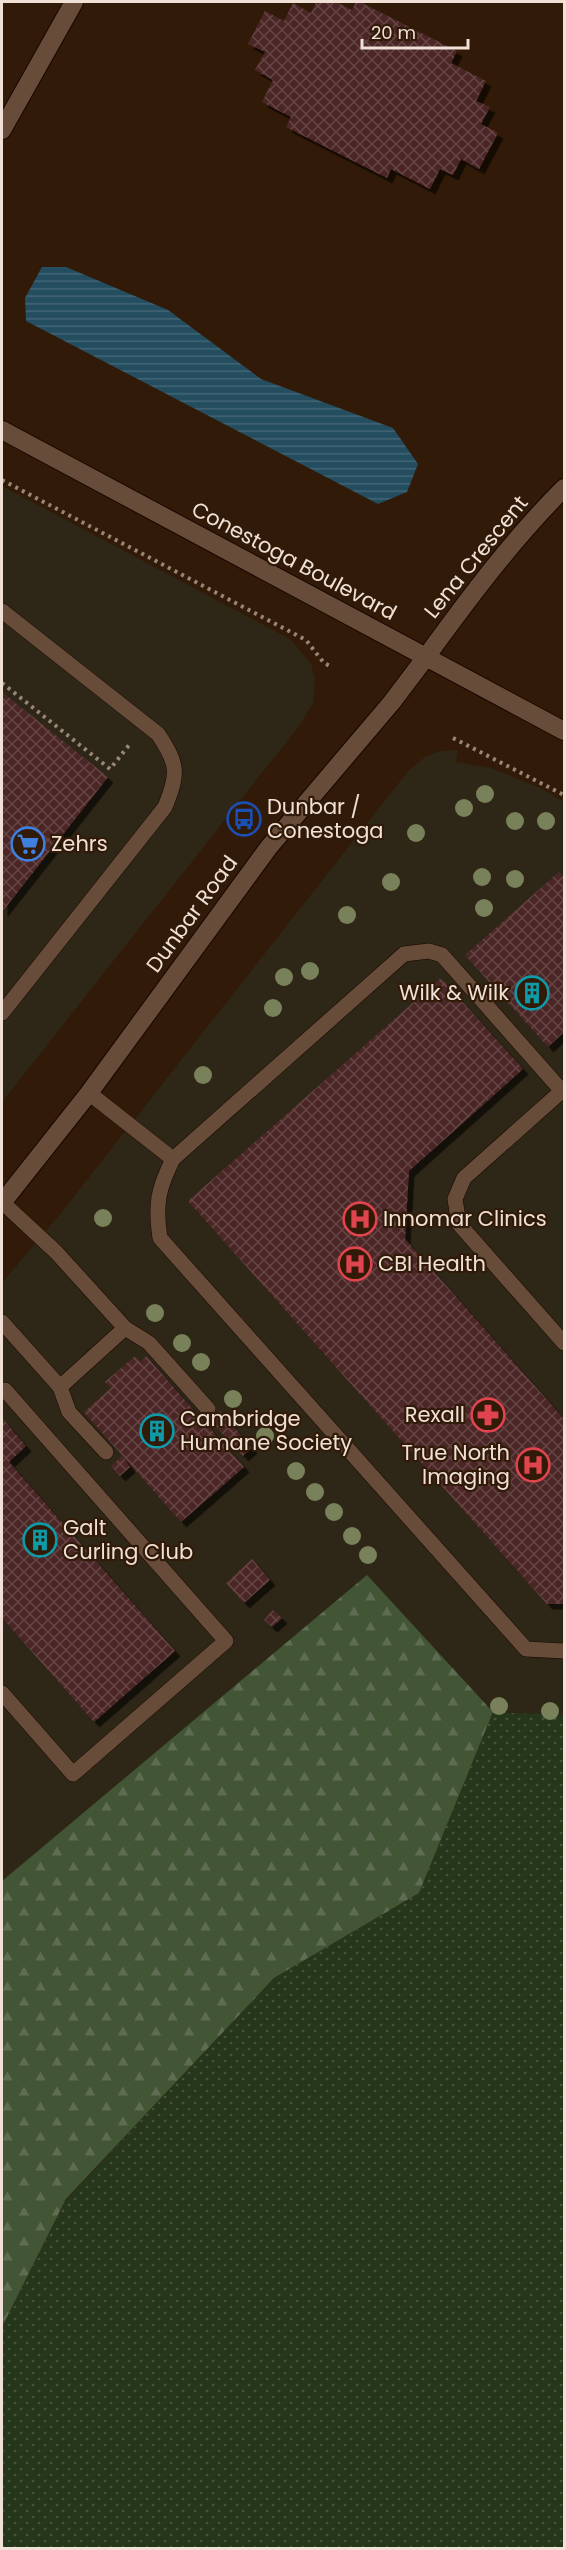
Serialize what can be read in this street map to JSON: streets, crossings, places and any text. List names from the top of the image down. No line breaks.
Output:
{"streets":{"street":["Lena Crescent","Conestoga Boulevard","Dunbar Road"]},"crossings":[["Lena Crescent","Conestoga Boulevard"],["Lena Crescent","Dunbar Road"],["Conestoga Boulevard","Dunbar Road"]],"places":{"bus stop":["Dunbar / Conestoga"],"supermarket":["Zehrs"],"building":["Wilk & Wilk","Cambridge Humane Society","Galt Curling Club"],"hospital":["Innomar Clinics","CBI Health","True North Imaging"],"pharmacy":["Rexall"]},"scale_bar":"20 m"}
